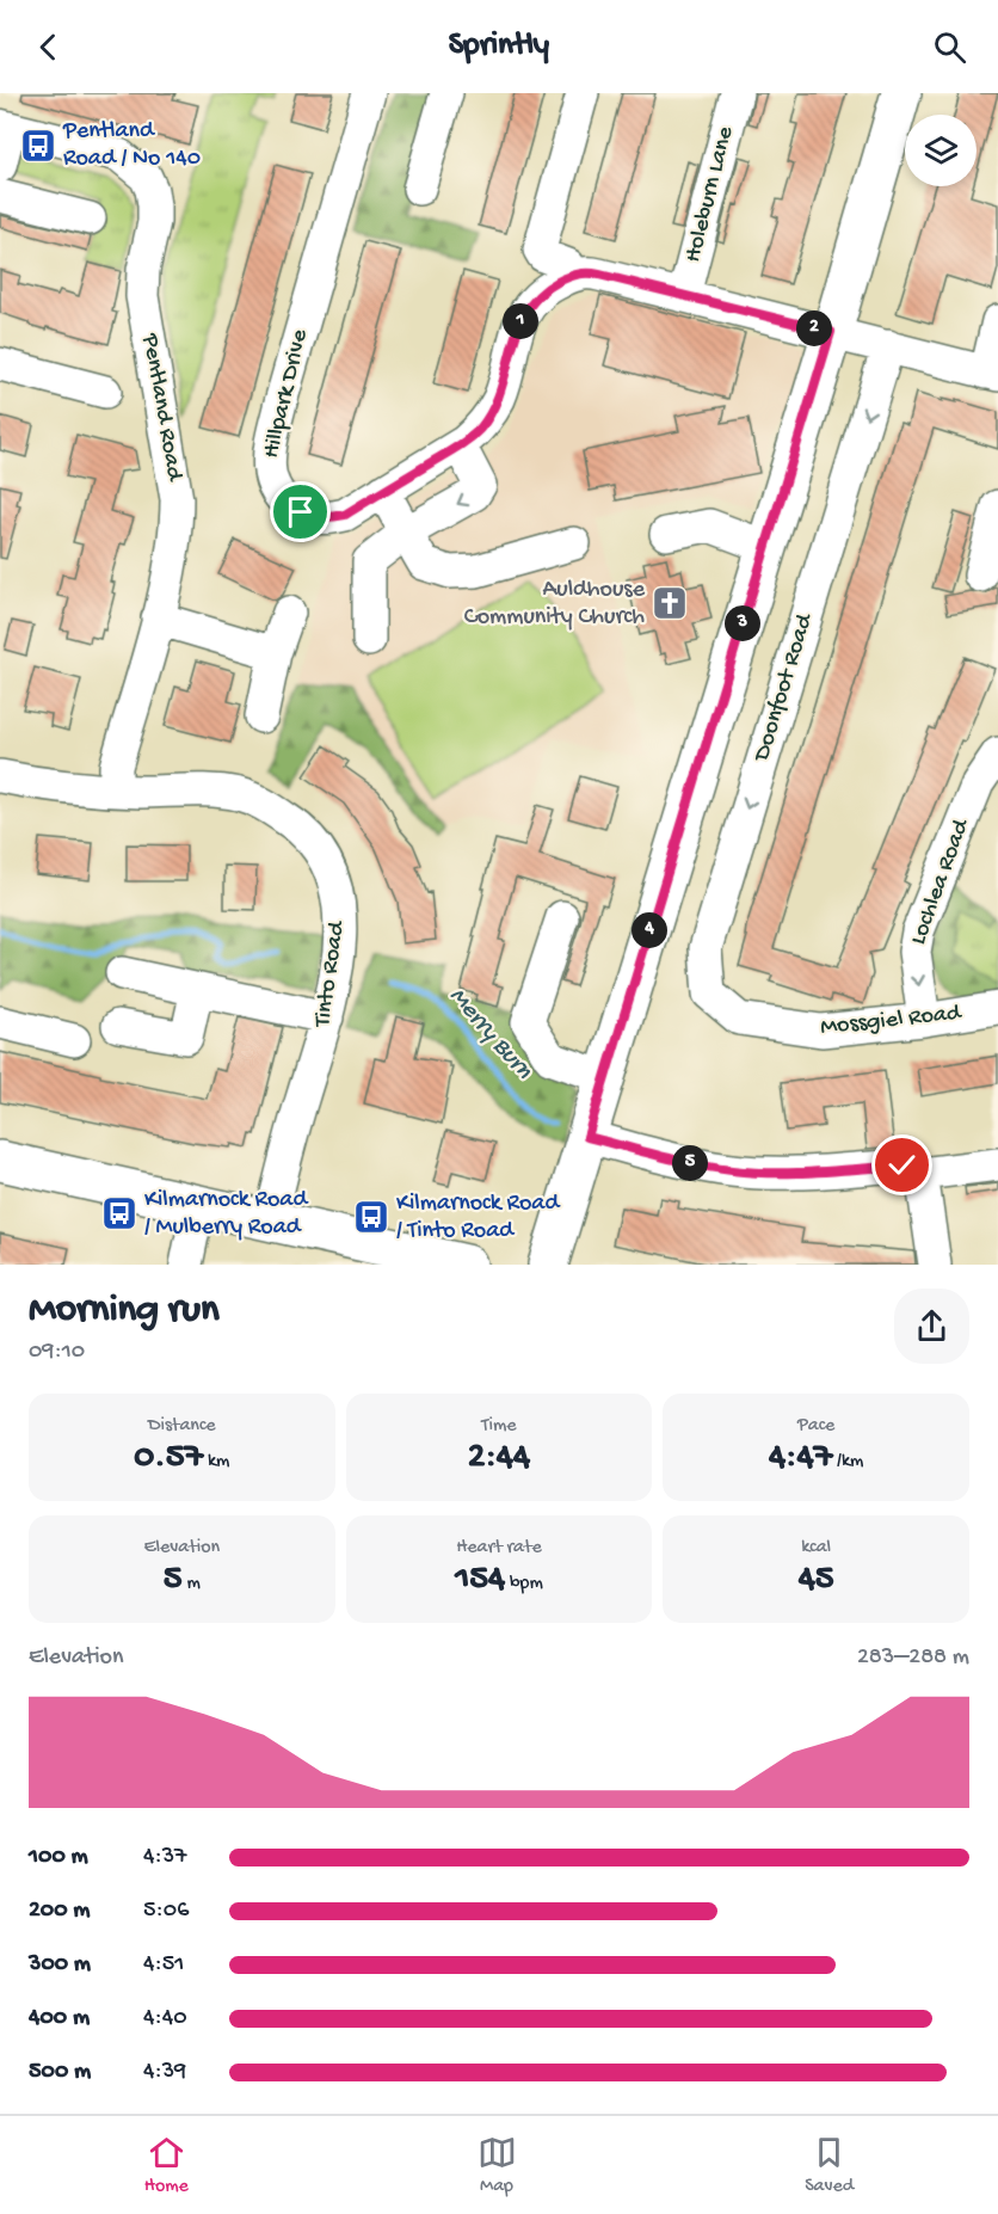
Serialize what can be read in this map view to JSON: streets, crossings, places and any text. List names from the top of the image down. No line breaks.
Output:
{"streets":{"street":["Holeburn Lane","Hillpark Drive","Pentland Road","Doonfoot Road","Lochlea Road","Tinto Road","Mossgiel Road"]},"crossings":[["Pentland Road","Tinto Road"],["Doonfoot Road","Mossgiel Road"],["Lochlea Road","Mossgiel Road"]],"one_way":["Doonfoot Road","Lochlea Road"],"water":["Merry Burn"],"places":{"bus stop":["Pentland Road / No 140","Kilmarnock Road / Mulberry Road","Kilmarnock Road / Tinto Road"],"church":["Auldhouse Community Church"]},"page":{"header":"Sprintly","pins":["1","2","3","4","5"],"heading":["Morning run","09:10"],"stats":[["Distance","0.57 km"],["Time","2:44"],["Pace","4:47 /km"],["Elevation","5 m"],["Heart rate","154 bpm"],["kcal","45"]],"chart":["Elevation","283–288 m"],"list":[{"name":"100 m","note":"4:37"},{"name":"200 m","note":"5:06"},{"name":"300 m","note":"4:51"},{"name":"400 m","note":"4:40"},{"name":"500 m","note":"4:39"}],"tabs":["Home","Map","Saved"]}}
